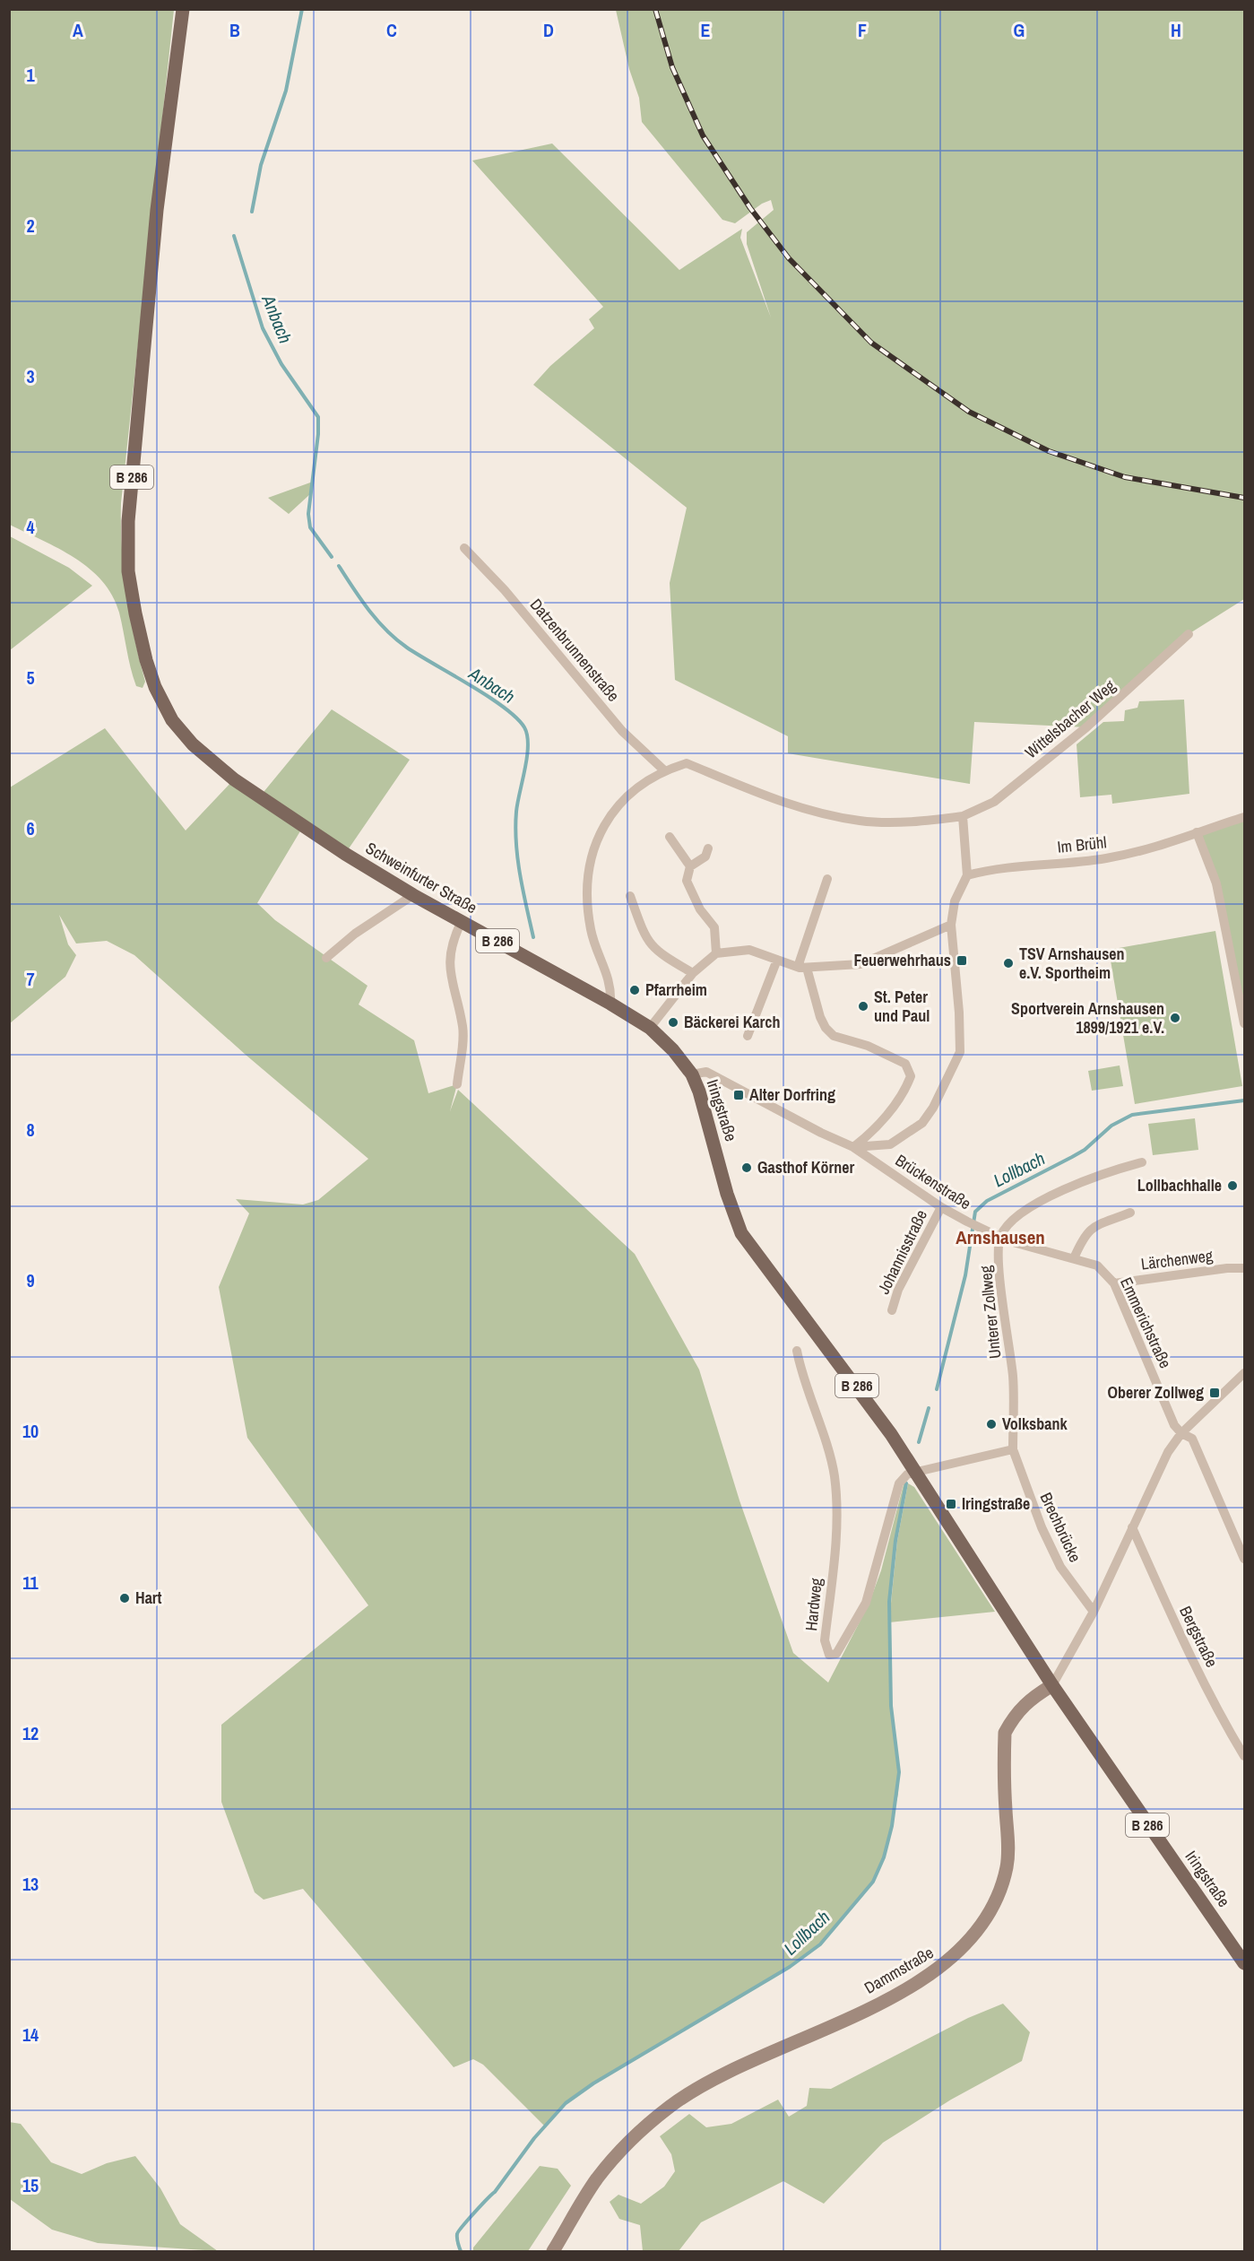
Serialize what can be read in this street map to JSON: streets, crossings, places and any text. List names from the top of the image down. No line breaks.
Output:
{"streets":{"main road":["B 286","Schweinfurter Straße","Iringstraße"],"street":["Datzenbrunnenstraße","Wittelsbacher Weg","Im Brühl","Brückenstraße","Johannisstraße","Lärchenweg","Unterer Zollweg","Emmerichstraße","Brechbrücke","Hardweg","Bergstraße","Dammstraße"]},"crossings":[["Schweinfurter Straße","Iringstraße"],["Iringstraße","Hardweg"],["Iringstraße","Dammstraße"],["Brückenstraße","Johannisstraße"],["Brückenstraße","Unterer Zollweg"],["Brückenstraße","Emmerichstraße"],["Lärchenweg","Emmerichstraße"],["Unterer Zollweg","Emmerichstraße"],["Unterer Zollweg","Brechbrücke"]],"districts":["Arnshausen"],"water":["Anbach","Lollbach"],"places":{"transit":["Feuerwehrhaus","Alter Dorfring","Oberer Zollweg","Iringstraße"],"other":["TSV Arnshausen e.V. Sportheim","Pfarrheim","St. Peter und Paul","Sportverein Arnshausen 1899/1921 e.V.","Bäckerei Karch","Gasthof Körner","Lollbachhalle","Volksbank","Hart"]},"grid":{"columns":["A","B","C","D","E","F","G","H"],"rows":["1","2","3","4","5","6","7","8","9","10","11","12","13","14","15"]}}
